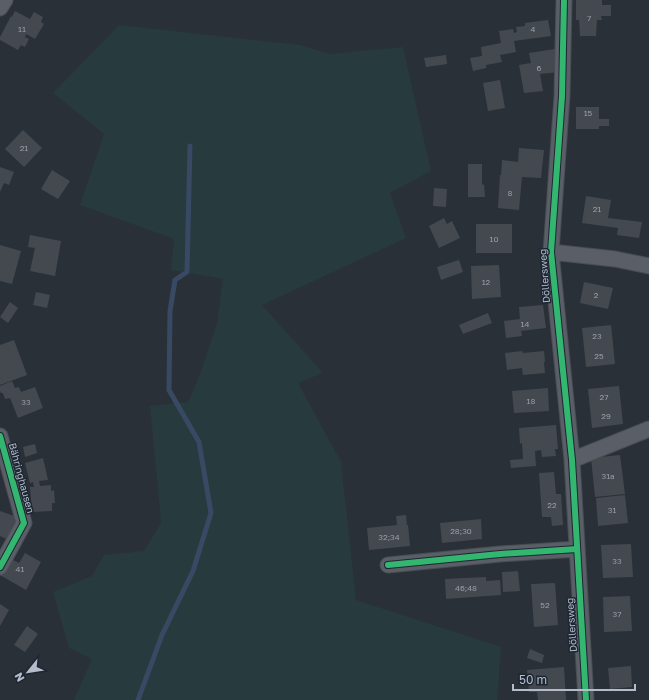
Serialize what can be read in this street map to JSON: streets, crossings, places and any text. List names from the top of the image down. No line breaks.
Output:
{"streets":{"street":["Döllersweg","Bähringhausen"]},"house_numbers":["7","11","4","6","15","21","8","21","10","12","2","14","23","25","27","18","33","29","31a","22","31","28;30","32;34","33","41","46;48","52","37"],"scale_bar":"50 m","north":"bottom left"}
